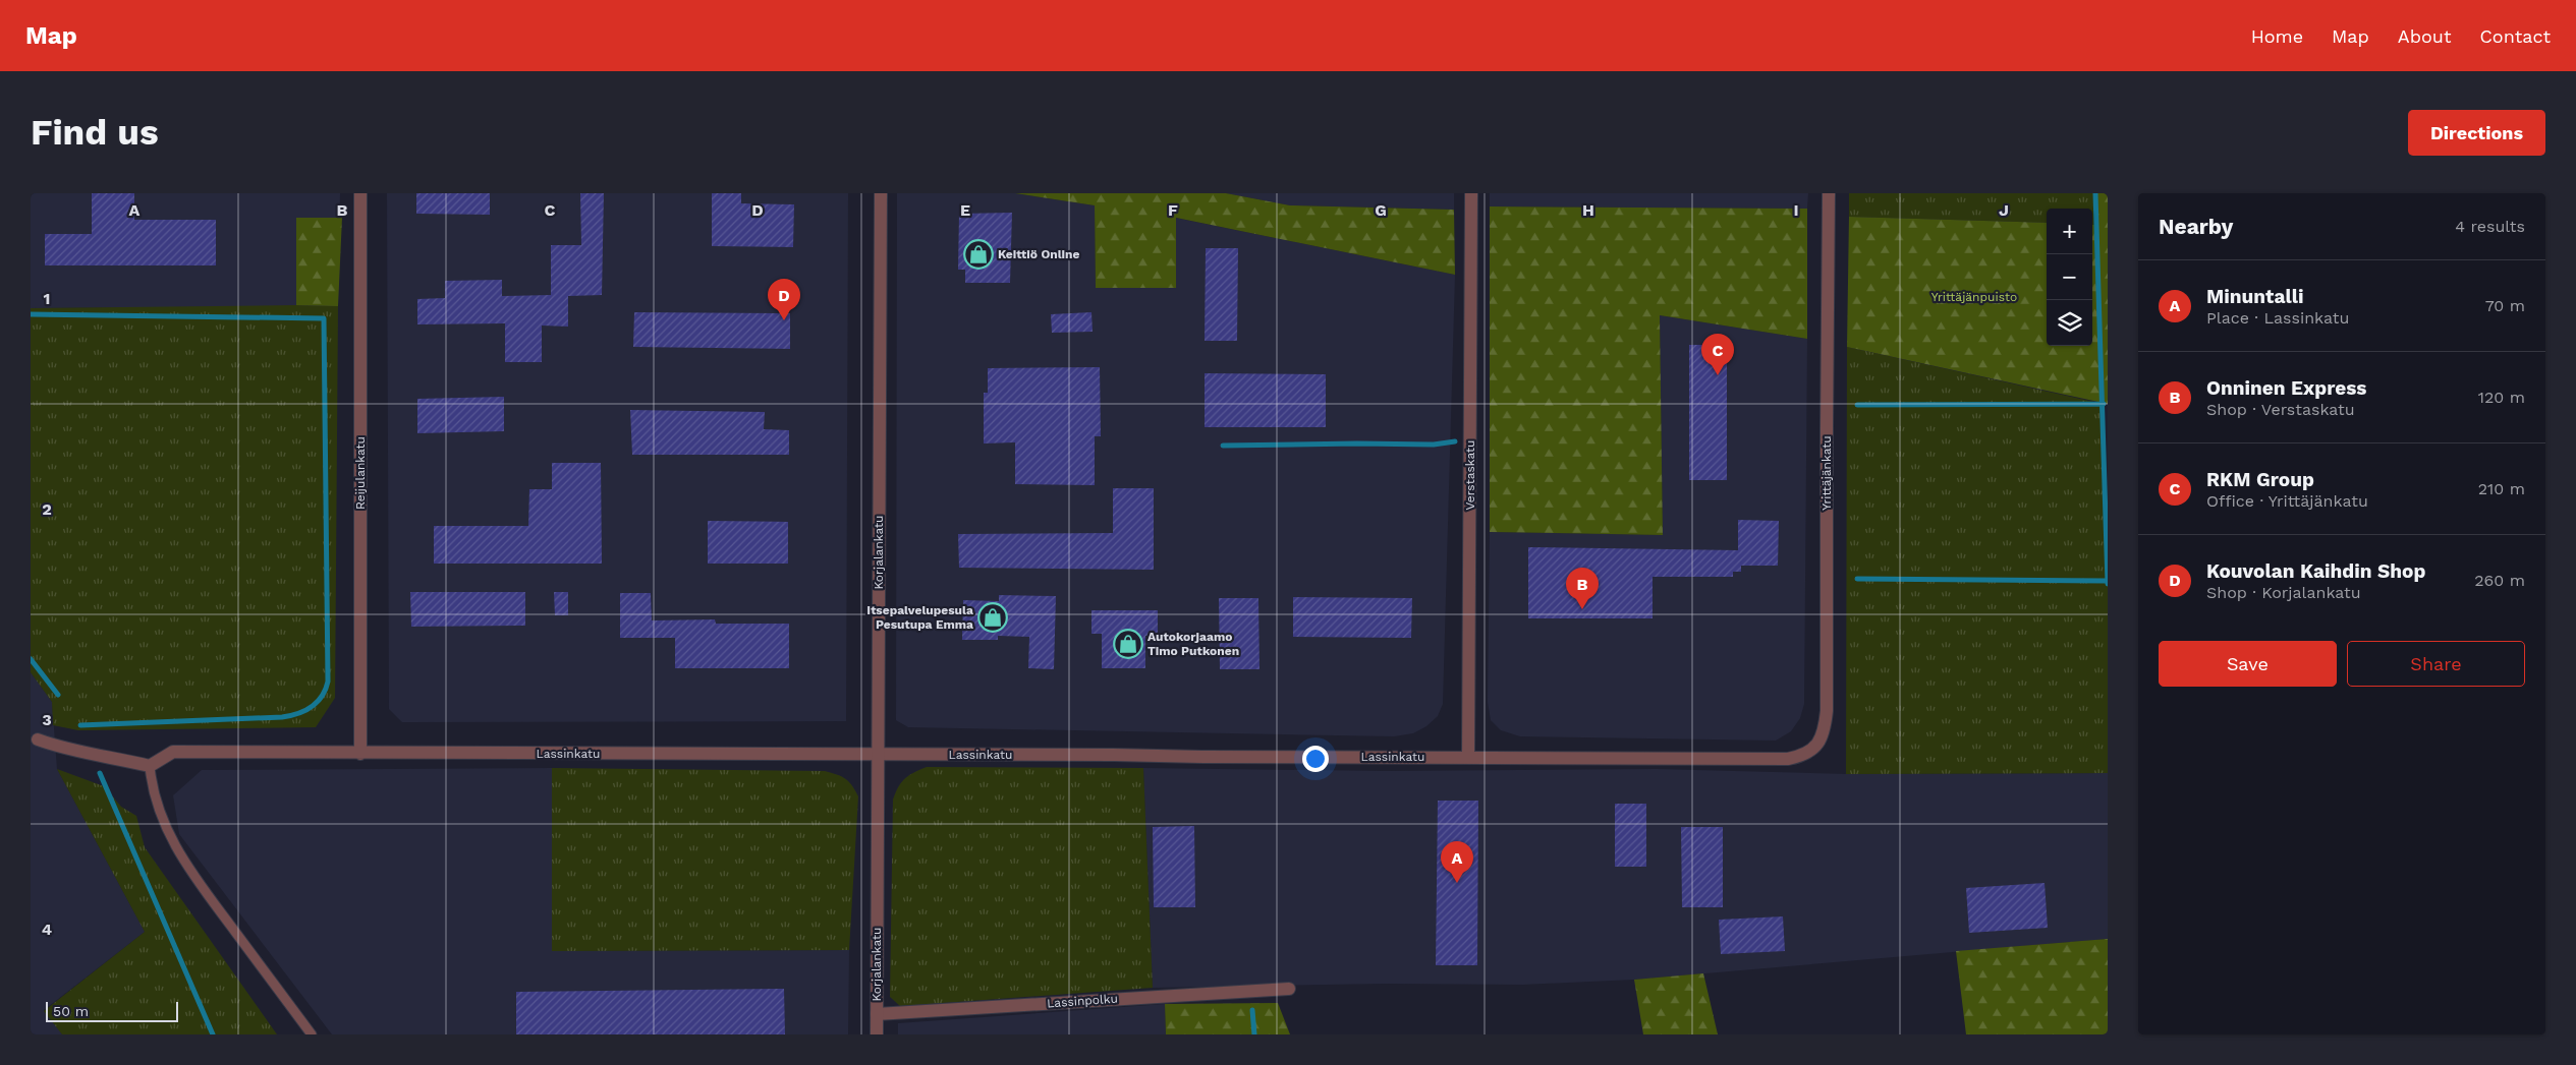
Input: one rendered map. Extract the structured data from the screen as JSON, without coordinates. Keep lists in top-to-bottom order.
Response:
{
  "streets": {
    "street": [
      "Reijulankatu",
      "Yrittäjänkatu",
      "Verstaskatu",
      "Korjalankatu",
      "Lassinkatu",
      "Lassinpolku"
    ]
  },
  "crossings": [
    ["Reijulankatu", "Lassinkatu"],
    ["Yrittäjänkatu", "Lassinkatu"],
    ["Verstaskatu", "Lassinkatu"],
    ["Korjalankatu", "Lassinkatu"],
    ["Korjalankatu", "Lassinpolku"]
  ],
  "parks": ["Yrittäjänpuisto"],
  "places": {
    "shop": ["Keittiö Online", "Itsepalvelupesula Pesutupa Emma", "Autokorjaamo Timo Putkonen"]
  },
  "scale_bar": "50 m",
  "page": {
    "header": "Map",
    "nav": [
      "Home",
      "Map",
      "About",
      "Contact"
    ],
    "buttons": [
      "Directions",
      ["Save", "Share"]
    ],
    "title": "Find us",
    "heading": ["Nearby", "4 results"],
    "map_buttons": ["+", "−"],
    "list": [
      {
        "mark": "A",
        "name": "Minuntalli",
        "note": "Place · Lassinkatu",
        "value": "70 m"
      },
      {
        "mark": "B",
        "name": "Onninen Express",
        "note": "Shop · Verstaskatu",
        "value": "120 m"
      },
      {
        "mark": "C",
        "name": "RKM Group",
        "note": "Office · Yrittäjänkatu",
        "value": "210 m"
      },
      {
        "mark": "D",
        "name": "Kouvolan Kaihdin Shop",
        "note": "Shop · Korjalankatu",
        "value": "260 m"
      }
    ],
    "pins": [
      "D",
      "C",
      "B",
      "A"
    ],
    "scale": "50 m"
  },
  "grid": {
    "columns": [
      "A",
      "B",
      "C",
      "D",
      "E",
      "F",
      "G",
      "H",
      "I",
      "J"
    ],
    "rows": [
      "1",
      "2",
      "3",
      "4"
    ]
  }
}
